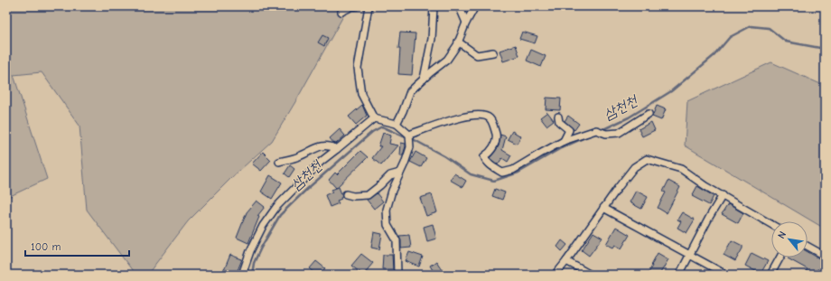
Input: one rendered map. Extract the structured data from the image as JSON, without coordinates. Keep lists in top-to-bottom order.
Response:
{
  "water": ["삼천천"],
  "scale_bar": "100 m",
  "north": "top left"
}
